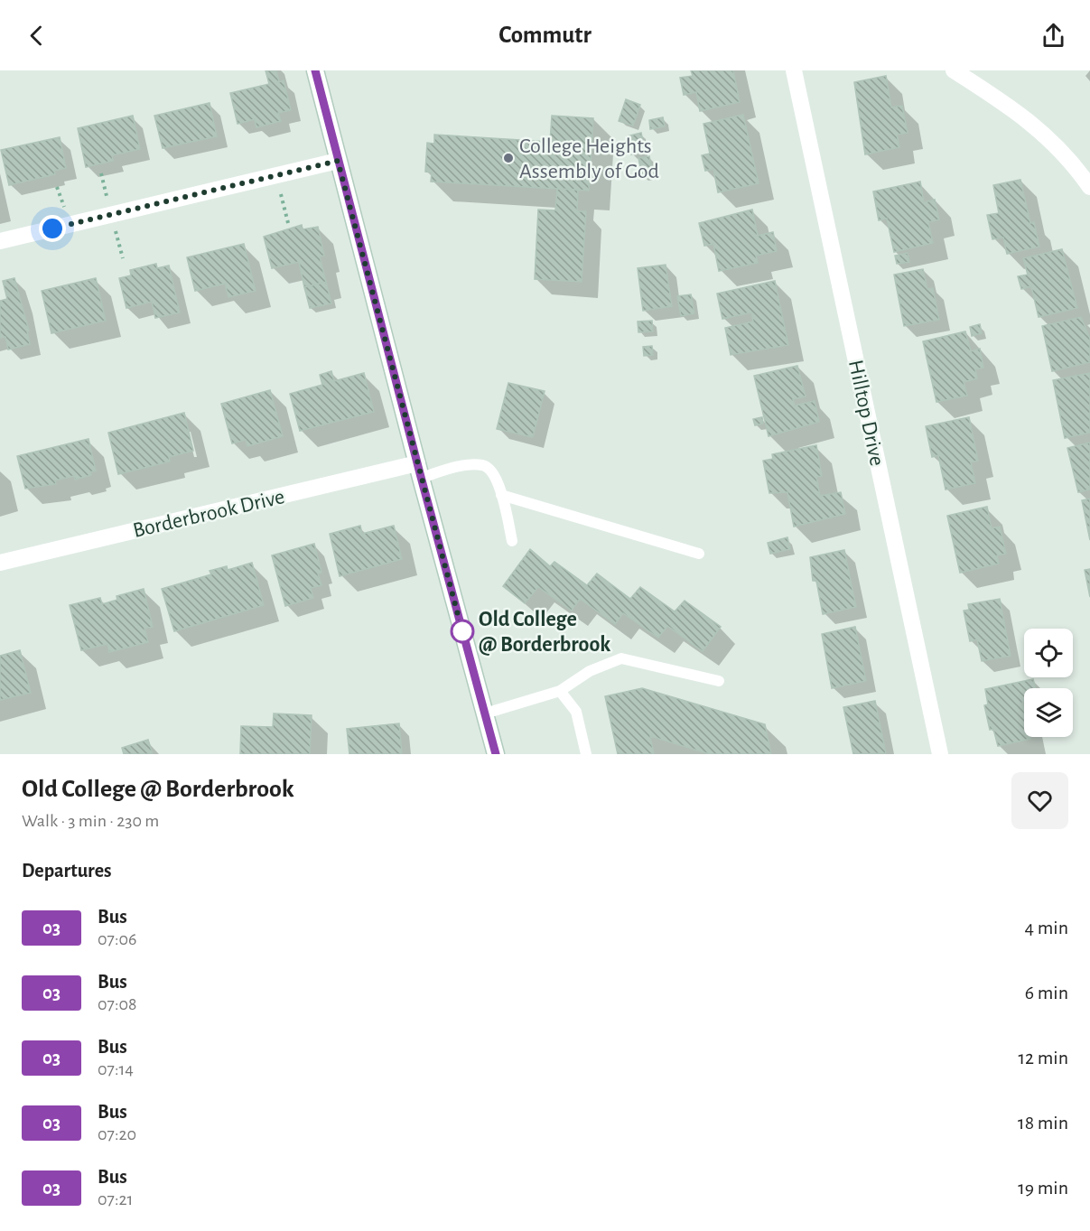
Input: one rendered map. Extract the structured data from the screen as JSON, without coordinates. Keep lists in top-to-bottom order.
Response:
{
  "streets": {
    "street": ["Hilltop Drive", "Borderbrook Drive"]
  },
  "places": ["College Heights Assembly of God", "Old College @ Borderbrook"],
  "lines": ["bus line 03"],
  "page": {
    "header": "Commutr",
    "heading": [
      ["Old College @ Borderbrook", "Walk · 3 min · 230 m"],
      "Departures"
    ],
    "list": [
      {
        "mark": "03",
        "name": "Bus",
        "note": "07:06",
        "value": "4 min"
      },
      {
        "mark": "03",
        "name": "Bus",
        "note": "07:08",
        "value": "6 min"
      },
      {
        "mark": "03",
        "name": "Bus",
        "note": "07:14",
        "value": "12 min"
      },
      {
        "mark": "03",
        "name": "Bus",
        "note": "07:20",
        "value": "18 min"
      },
      {
        "mark": "03",
        "name": "Bus",
        "note": "07:21",
        "value": "19 min"
      }
    ]
  }
}
